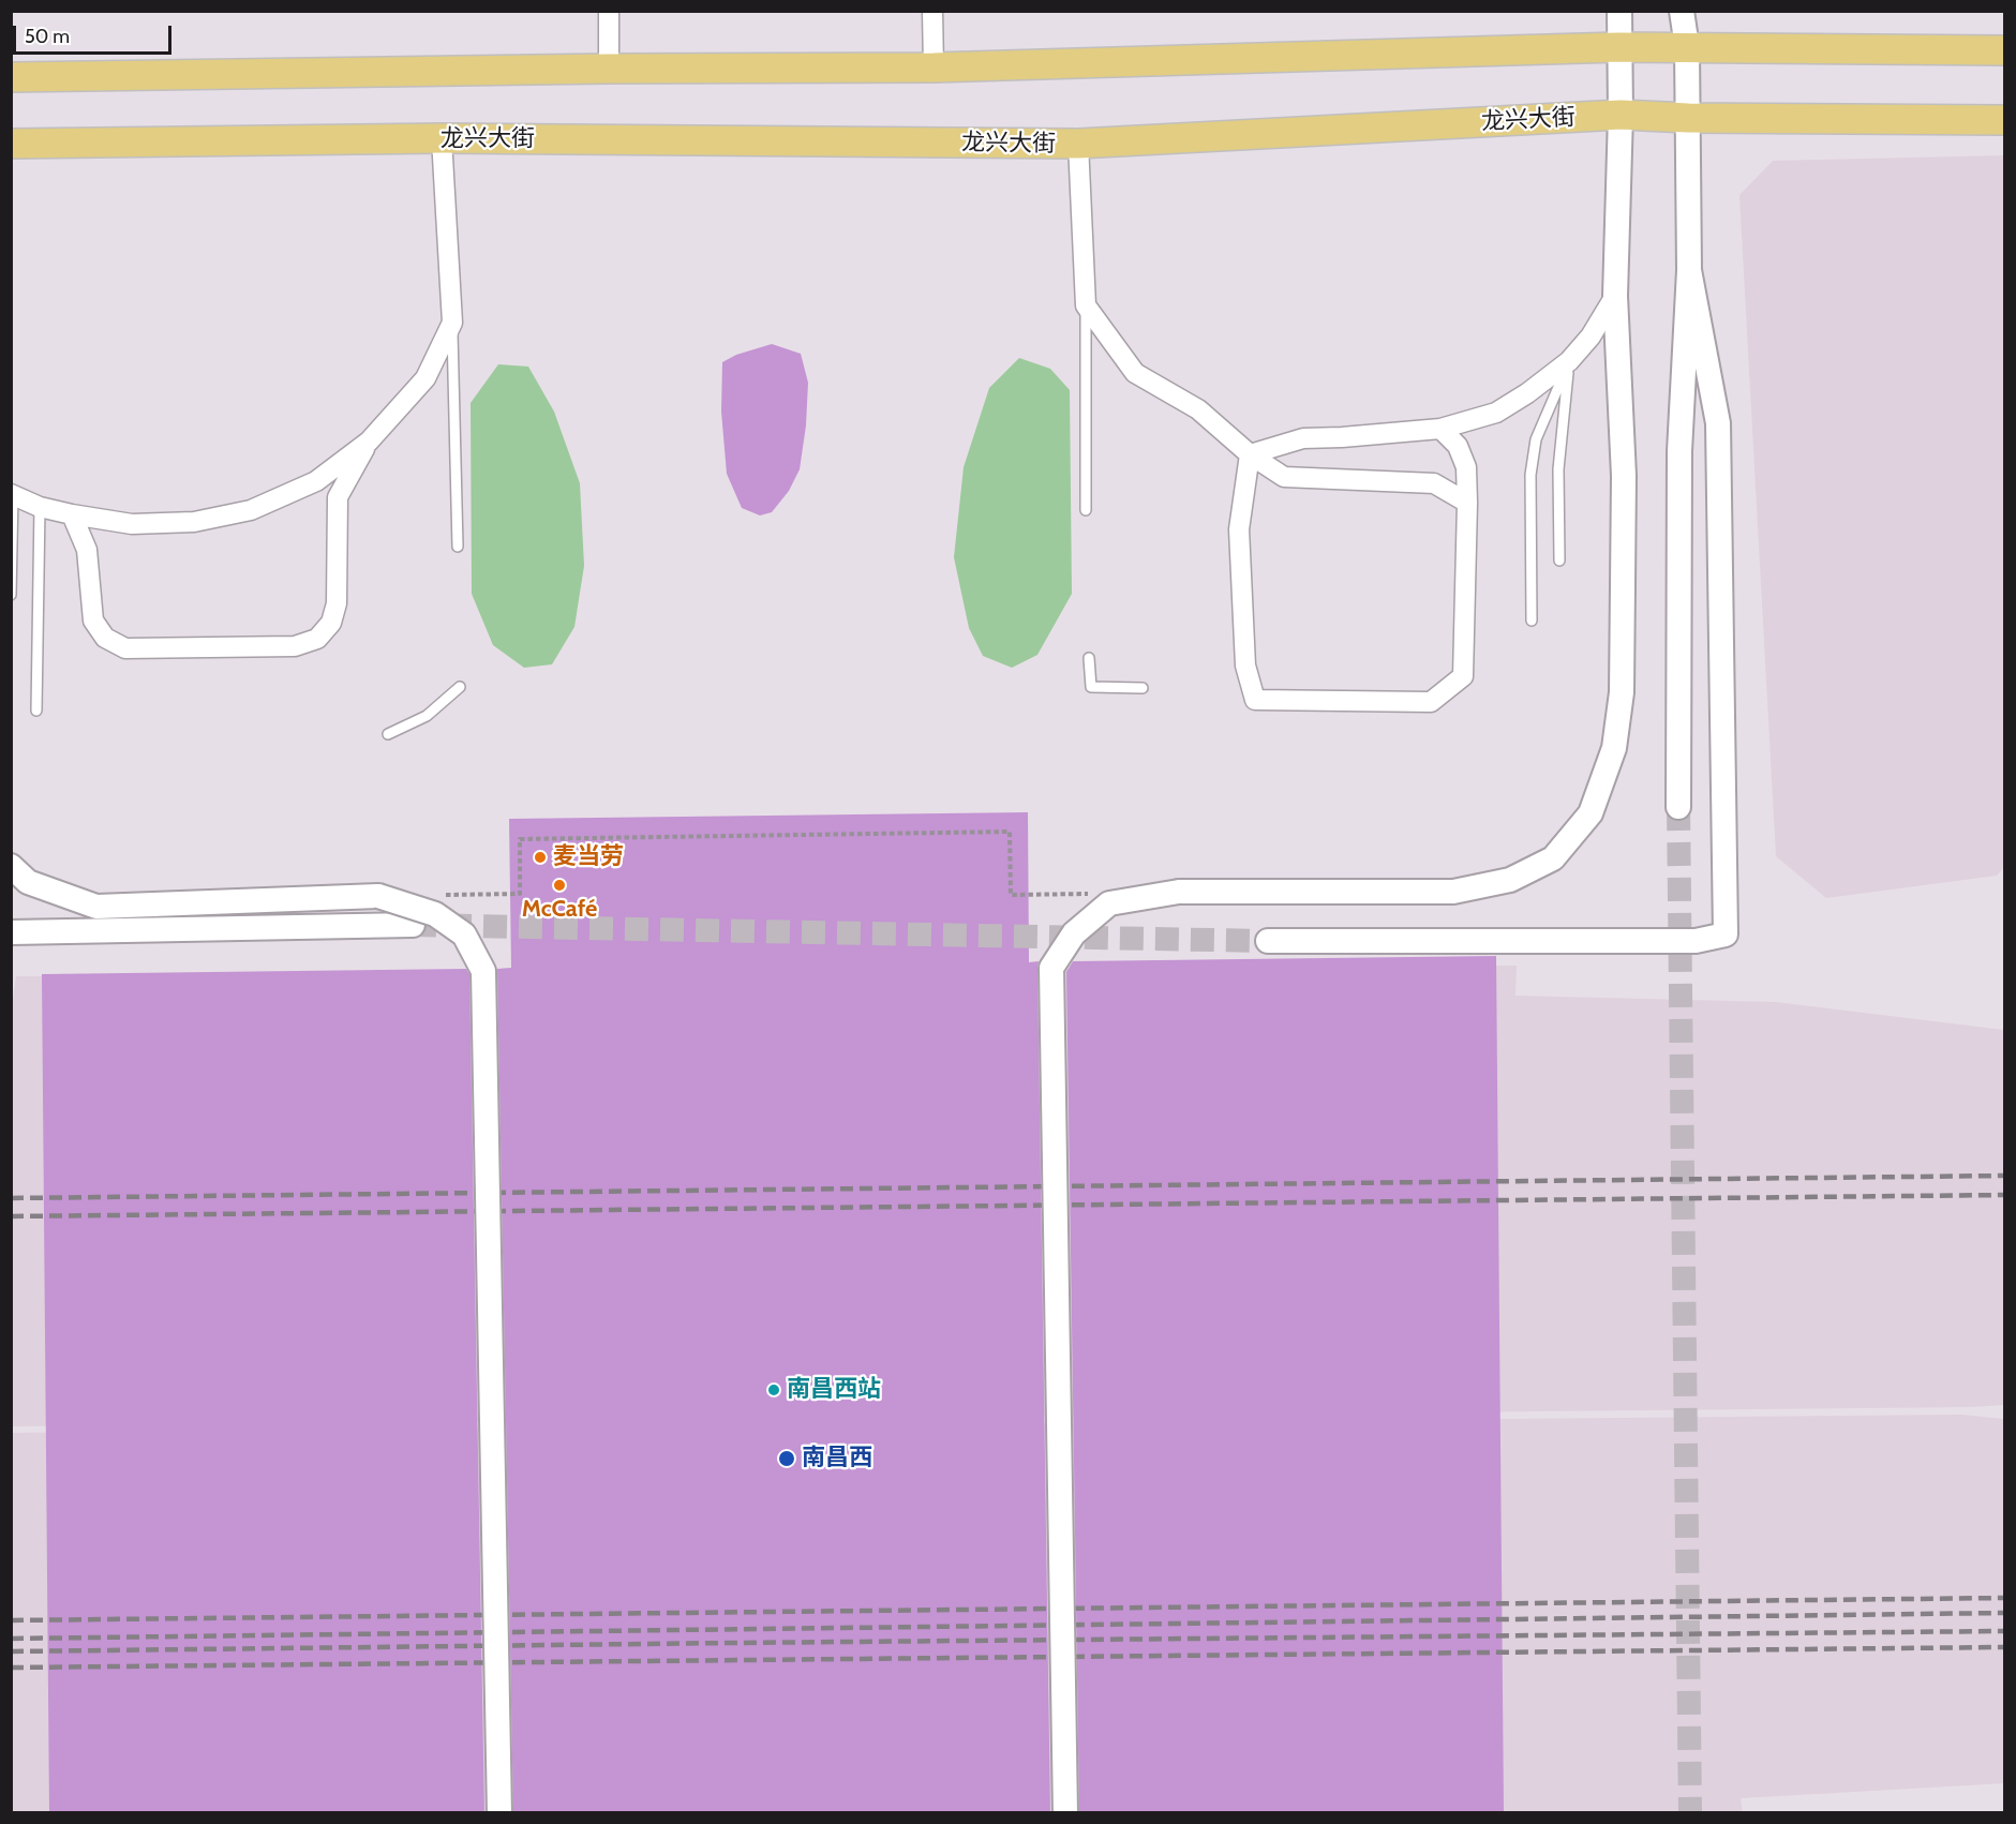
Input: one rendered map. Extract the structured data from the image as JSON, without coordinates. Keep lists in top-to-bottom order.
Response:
{
  "streets": {
    "main road": ["龙兴大街"]
  },
  "places": [
    "麦当劳",
    "McCafé",
    "南昌西站",
    "南昌西"
  ],
  "scale_bar": "50 m"
}
